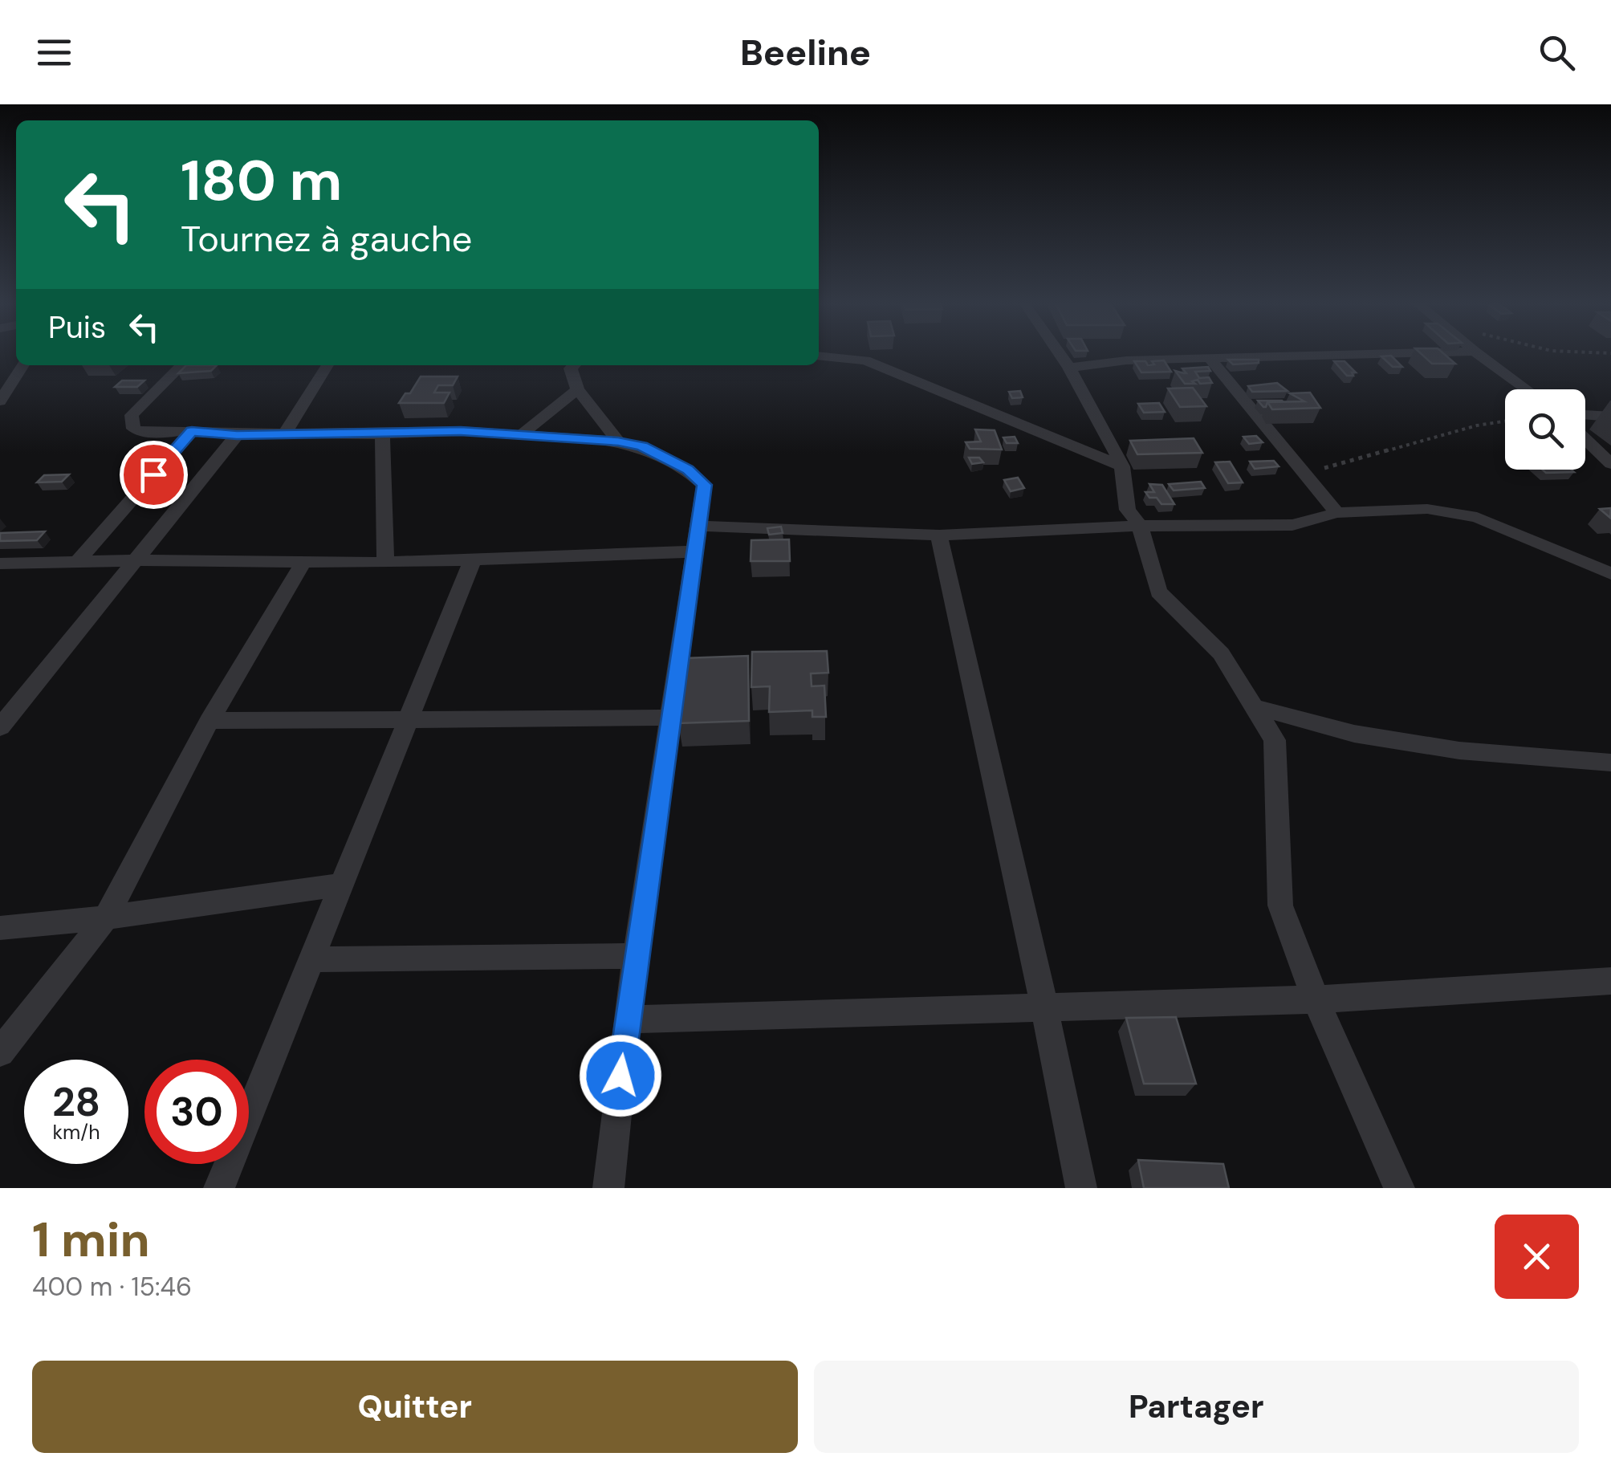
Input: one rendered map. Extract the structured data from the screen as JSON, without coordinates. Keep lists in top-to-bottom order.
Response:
{
  "page": {
    "header": "Beeline",
    "turn": ["180 m", "Tournez à gauche"],
    "then": "Puis",
    "speed": "28 km/h",
    "limit": "30",
    "heading": ["1 min", "400 m · 15:46"],
    "buttons": ["Quitter", "Partager"]
  }
}
